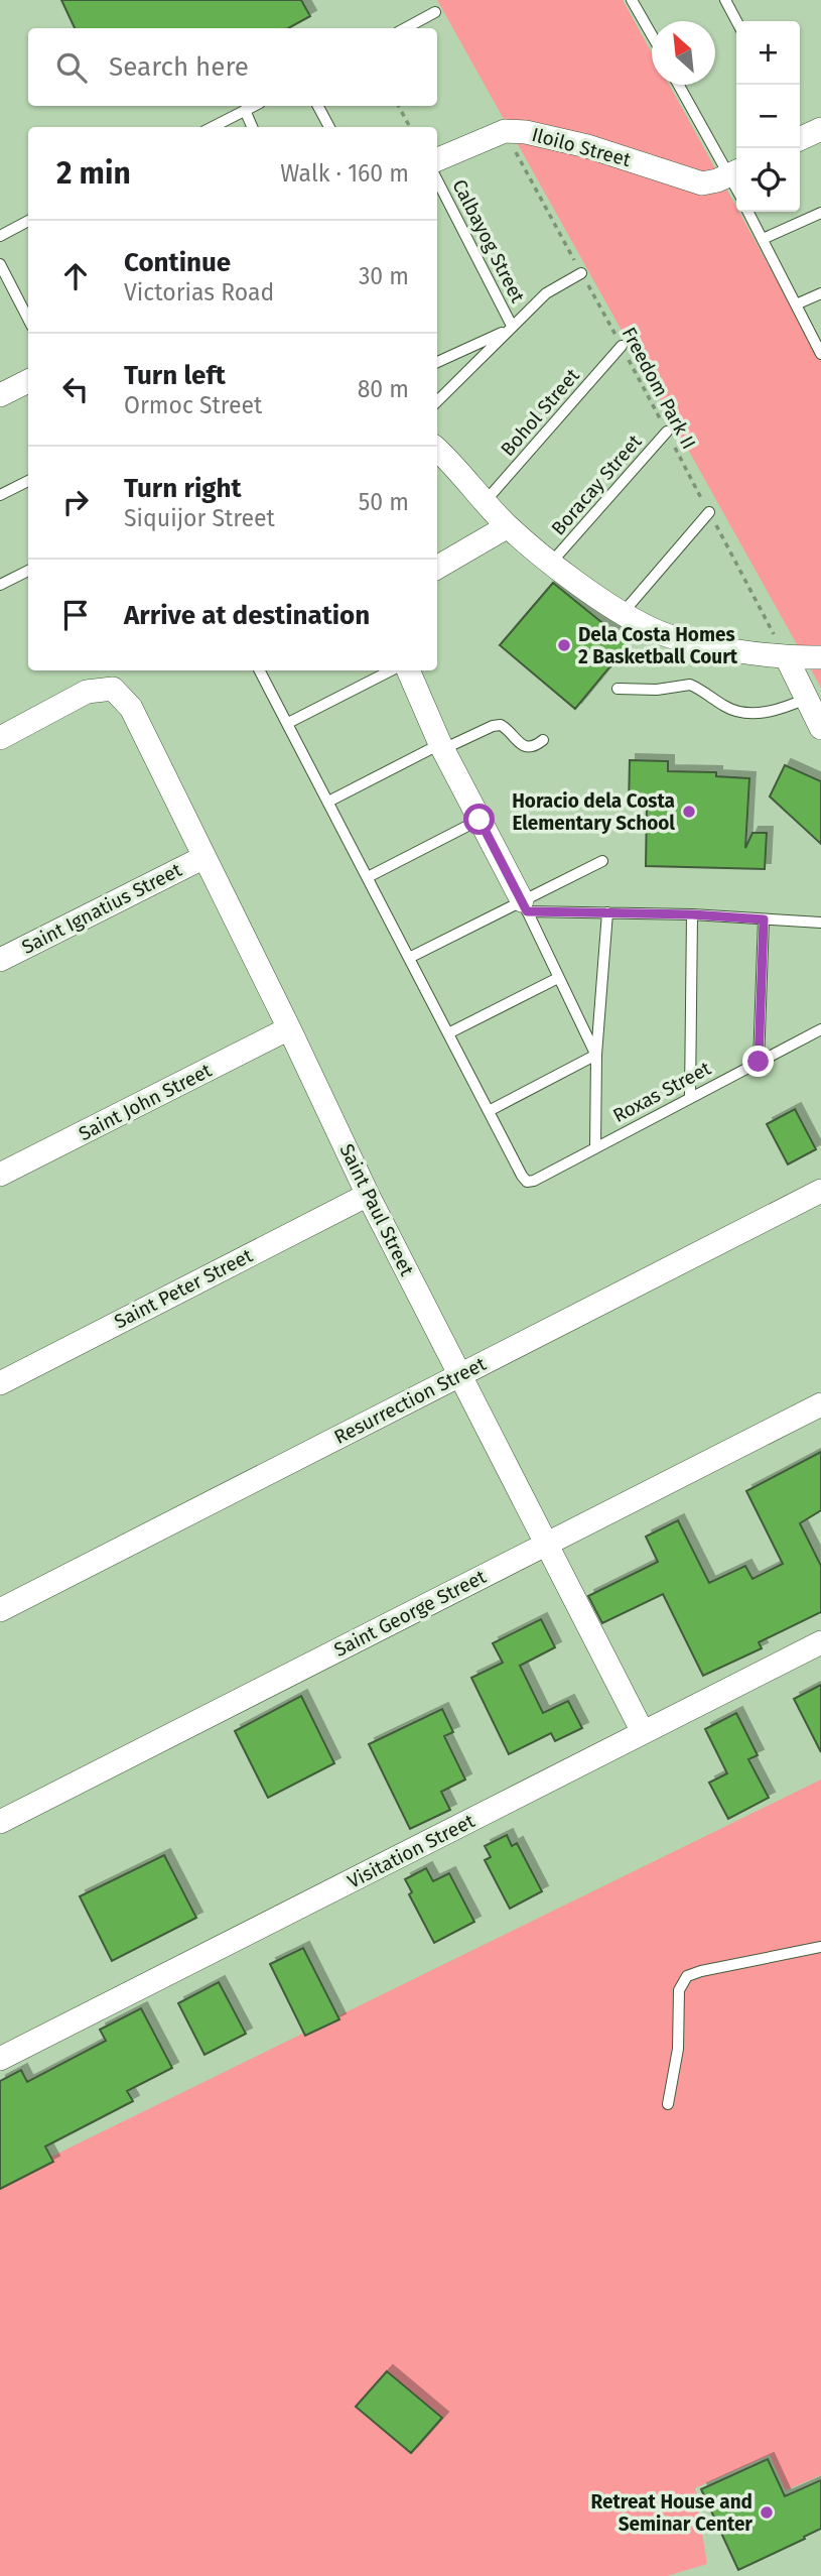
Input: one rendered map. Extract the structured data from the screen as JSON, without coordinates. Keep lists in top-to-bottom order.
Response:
{
  "streets": {
    "street": [
      "Iloilo Street",
      "Saint Ignatius Street",
      "Saint John Street",
      "Saint Paul Street",
      "Saint Peter Street",
      "Resurrection Street",
      "Saint George Street",
      "Visitation Street"
    ],
    "lane": [
      "Calbayog Street",
      "Bohol Street",
      "Boracay Street",
      "Roxas Street"
    ],
    "path": ["Freedom Park II"]
  },
  "crossings": [
    ["Iloilo Street", "Freedom Park II"],
    ["Freedom Park II", "Bohol Street"],
    ["Freedom Park II", "Boracay Street"],
    ["Saint Ignatius Street", "Saint Paul Street"],
    ["Saint John Street", "Saint Paul Street"],
    ["Saint Paul Street", "Saint Peter Street"],
    ["Saint Paul Street", "Resurrection Street"],
    ["Saint Paul Street", "Saint George Street"],
    ["Saint Paul Street", "Visitation Street"]
  ],
  "places": ["Dela Costa Homes 2 Basketball Court", "Horacio dela Costa Elementary School", "Retreat House and Seminar Center"],
  "north": "top left",
  "page": {
    "map_buttons": ["+", "−"],
    "search": "Search here",
    "heading": ["2 min", "Walk · 160 m"],
    "list": [
      ["Continue", "Victorias Road", "30 m"],
      ["Turn left", "Ormoc Street", "80 m"],
      ["Turn right", "Siquijor Street", "50 m"],
      "Arrive at destination"
    ]
  }
}
